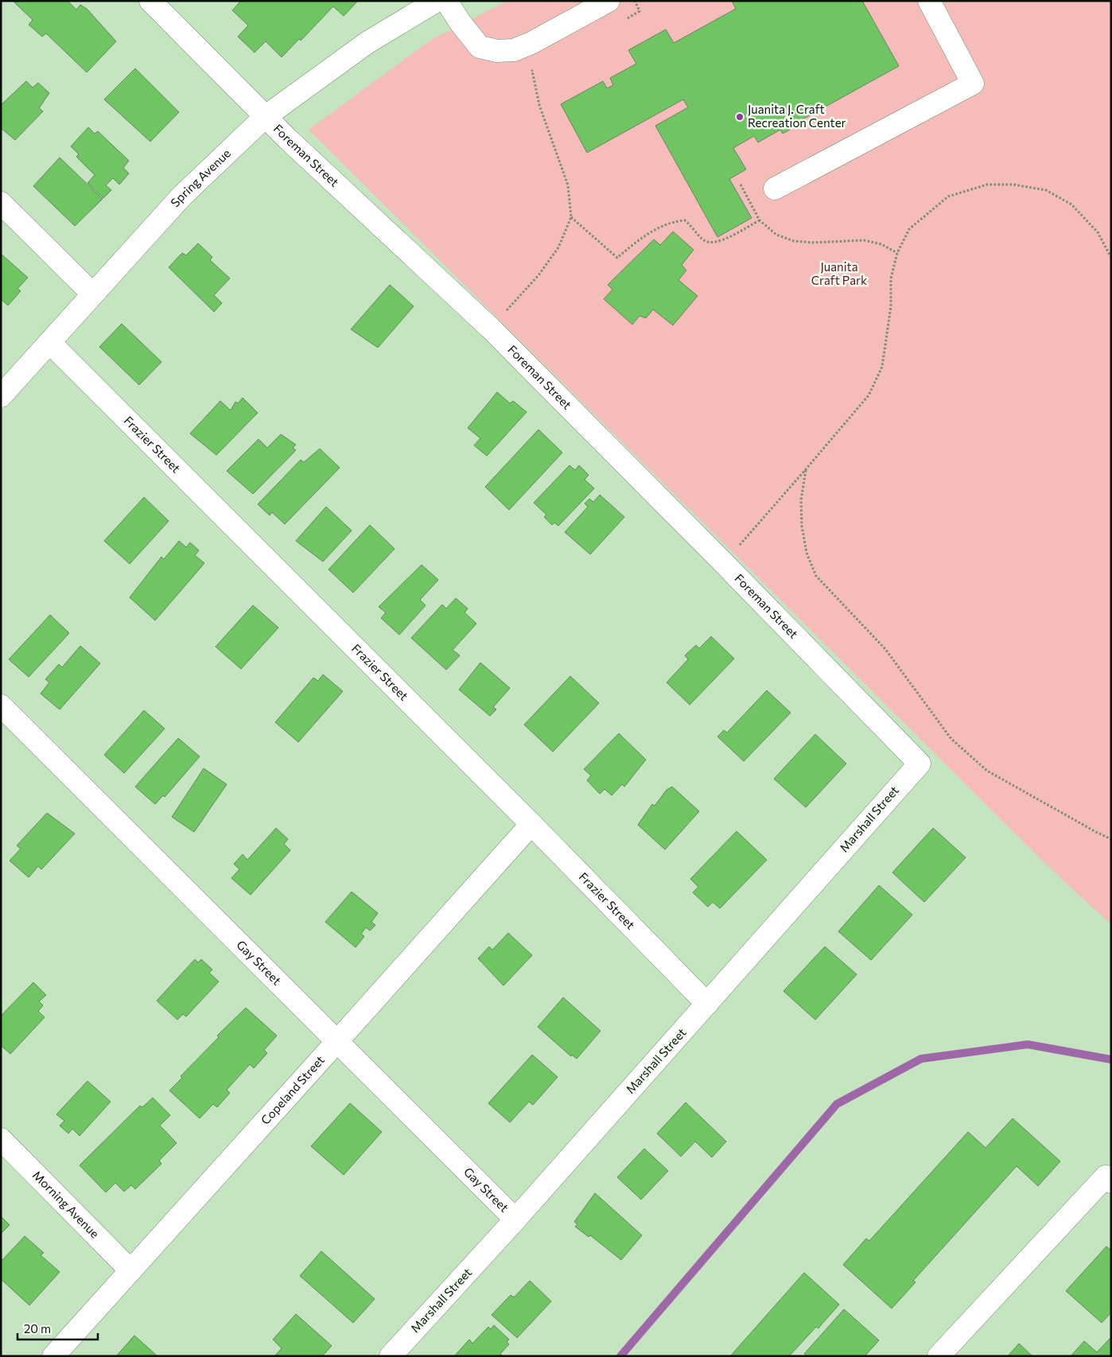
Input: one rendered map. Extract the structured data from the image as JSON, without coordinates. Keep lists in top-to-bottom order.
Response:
{
  "streets": {
    "street": [
      "Foreman Street",
      "Spring Avenue",
      "Frazier Street",
      "Marshall Street",
      "Gay Street",
      "Copeland Street",
      "Morning Avenue"
    ]
  },
  "crossings": [
    ["Foreman Street", "Spring Avenue"],
    ["Foreman Street", "Marshall Street"],
    ["Spring Avenue", "Frazier Street"],
    ["Frazier Street", "Marshall Street"],
    ["Frazier Street", "Copeland Street"],
    ["Marshall Street", "Gay Street"],
    ["Gay Street", "Copeland Street"],
    ["Copeland Street", "Morning Avenue"]
  ],
  "parks": ["Juanita Craft Park"],
  "places": ["Juanita J. Craft Recreation Center"],
  "scale_bar": "20 m"
}
